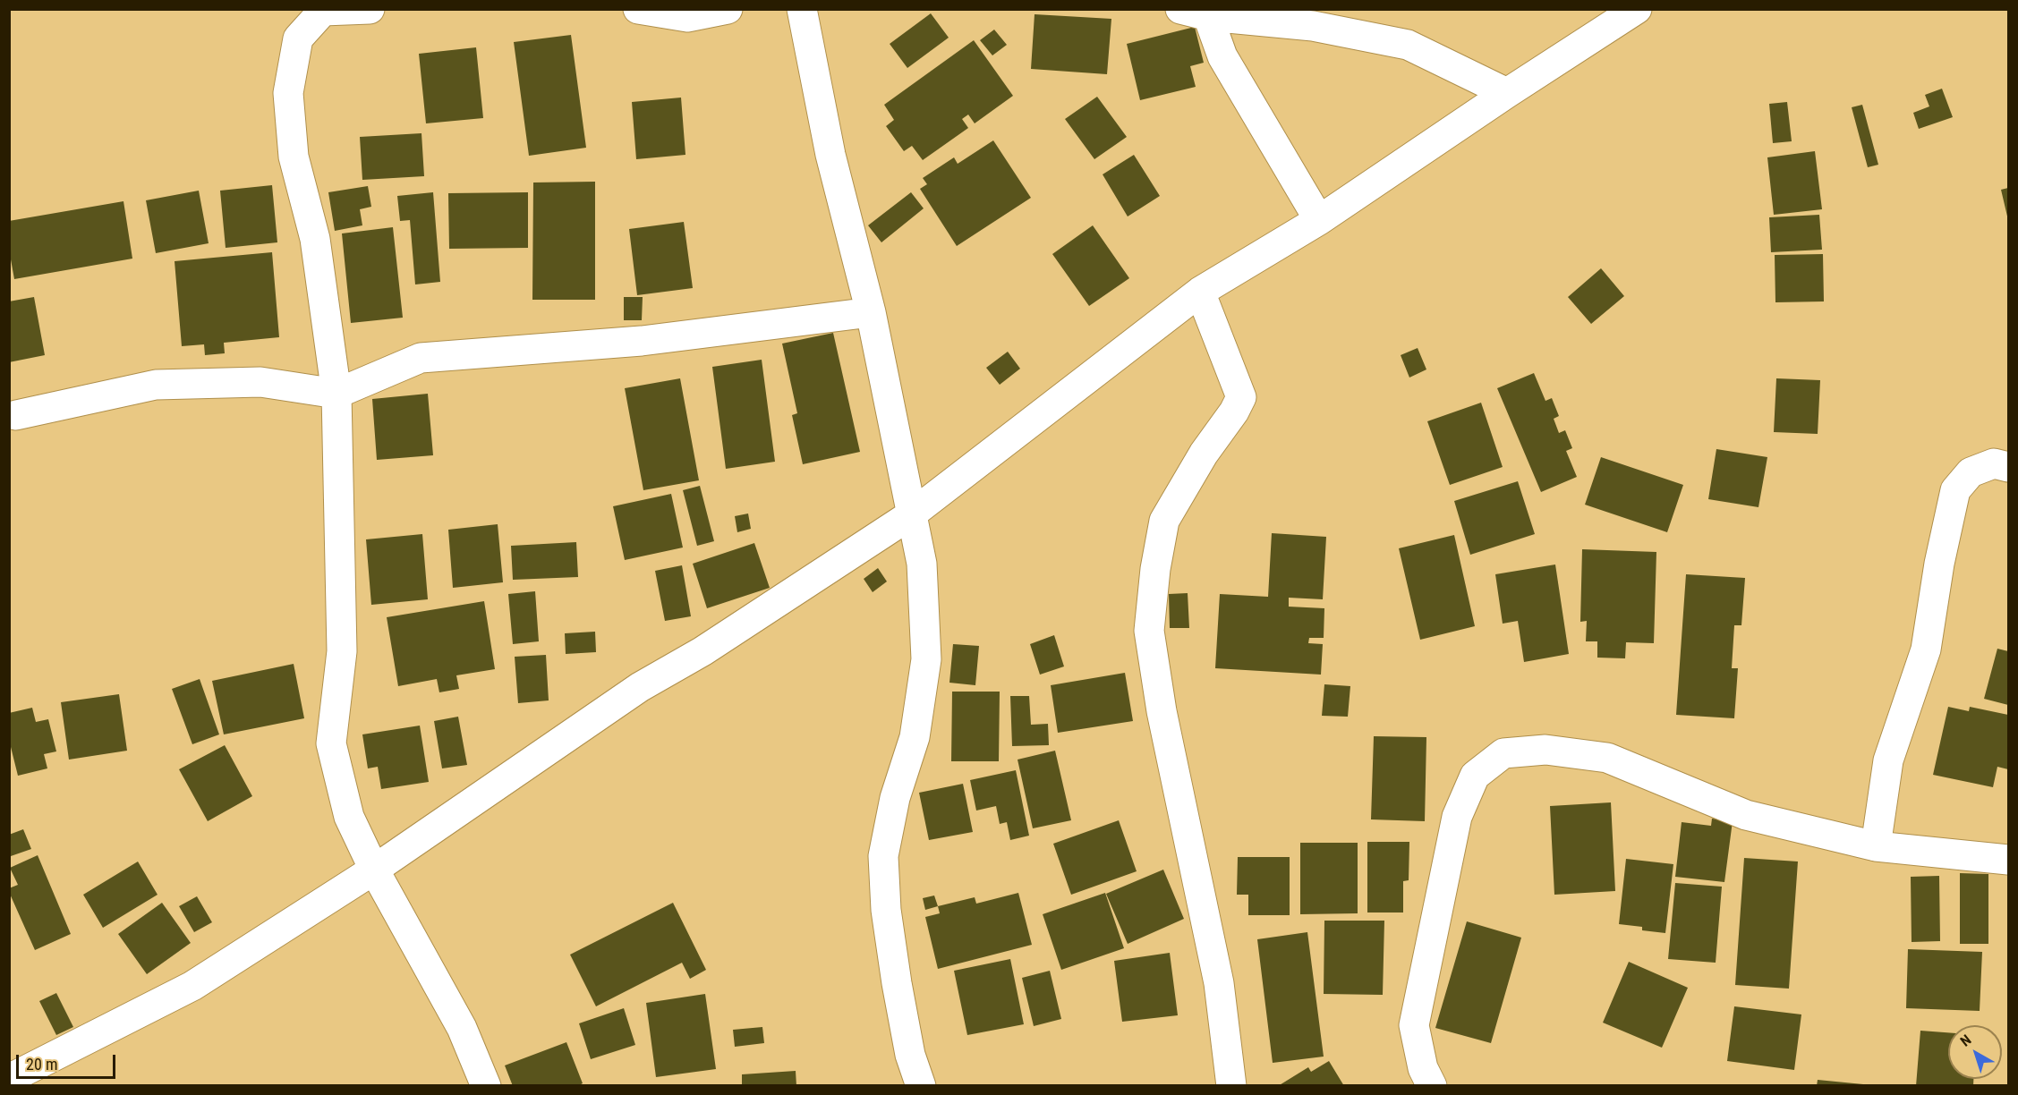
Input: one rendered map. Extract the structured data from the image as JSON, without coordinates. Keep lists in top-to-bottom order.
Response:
{
  "scale_bar": "20 m",
  "north": "top left"
}
